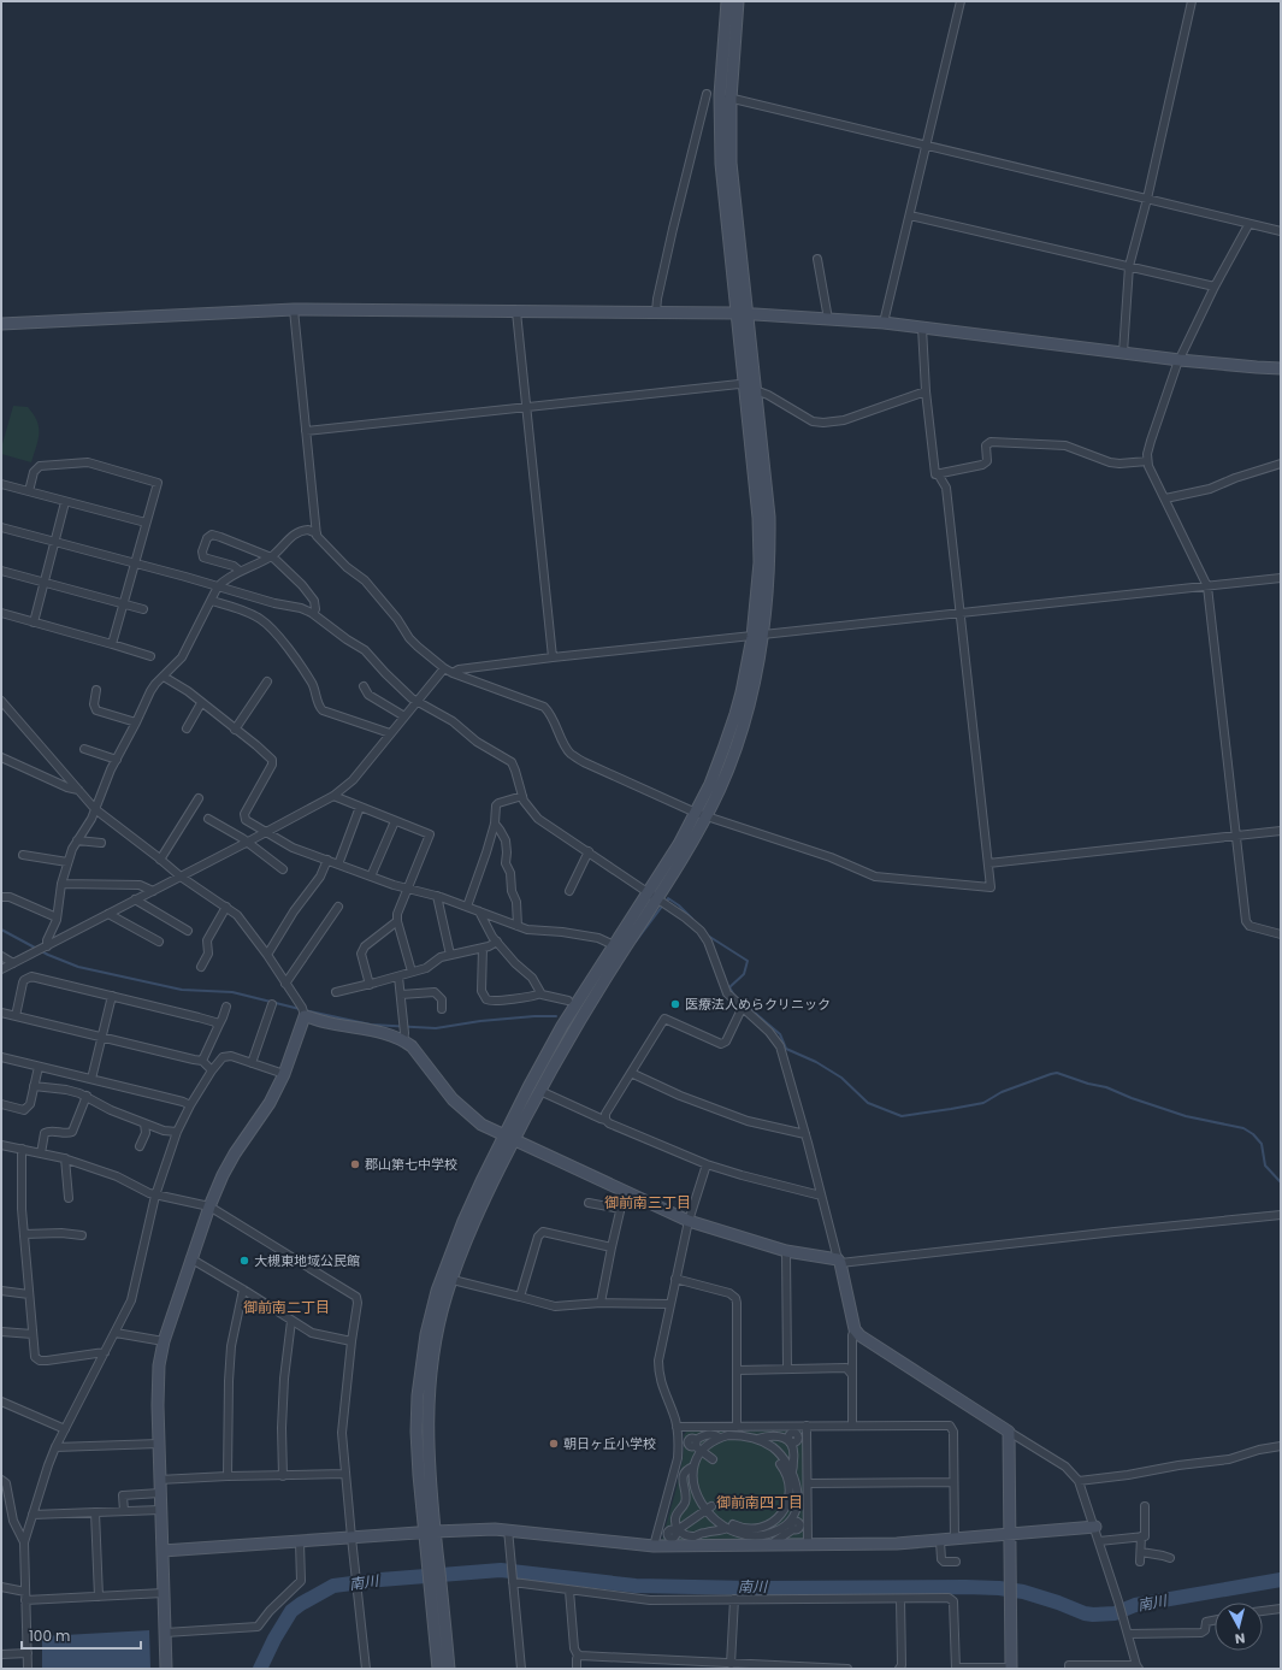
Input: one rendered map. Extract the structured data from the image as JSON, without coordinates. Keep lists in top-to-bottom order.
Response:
{
  "districts": ["御前南三丁目", "御前南二丁目", "御前南四丁目"],
  "water": ["南川"],
  "places": [
    "医療法人めらクリニック",
    "郡山第七中学校",
    "大槻東地域公民館",
    "朝日ヶ丘小学校"
  ],
  "scale_bar": "100 m",
  "north": "bottom"
}
